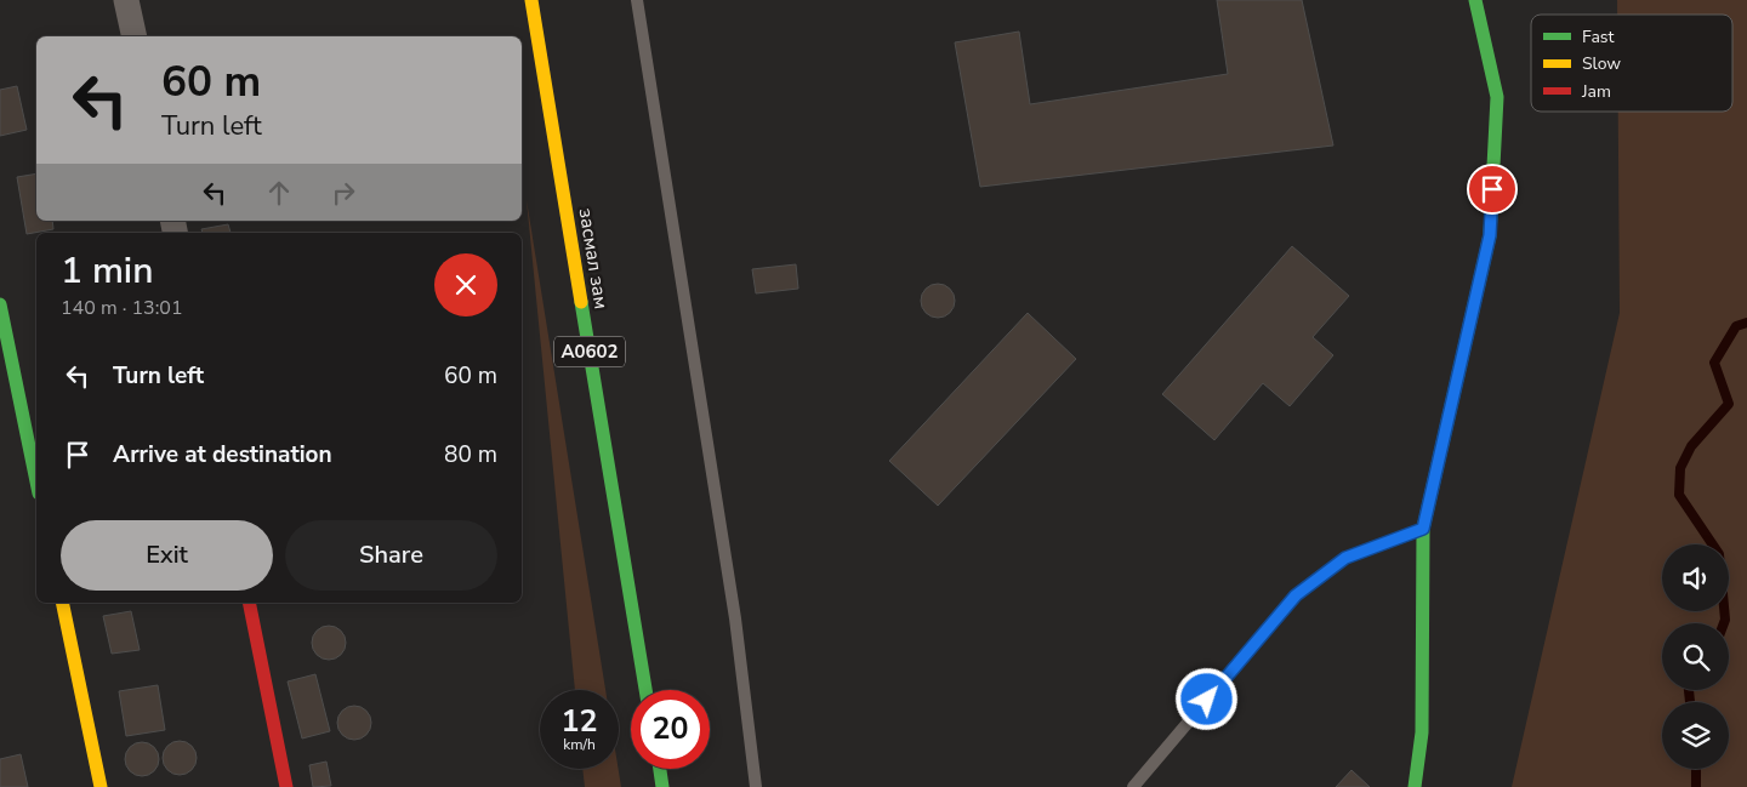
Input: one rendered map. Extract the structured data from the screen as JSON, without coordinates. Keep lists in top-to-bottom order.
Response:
{
  "streets": {
    "main road": ["засмал зам", "A0602"]
  },
  "legend": ["Fast", "Slow", "Jam"],
  "page": {
    "turn": ["60 m", "Turn left"],
    "heading": ["1 min", "140 m · 13:01"],
    "list": [
      {
        "name": "Turn left",
        "value": "60 m"
      },
      {
        "name": "Arrive at destination",
        "value": "80 m"
      }
    ],
    "buttons": ["Exit", "Share"],
    "speed": "12 km/h",
    "limit": "20"
  }
}
